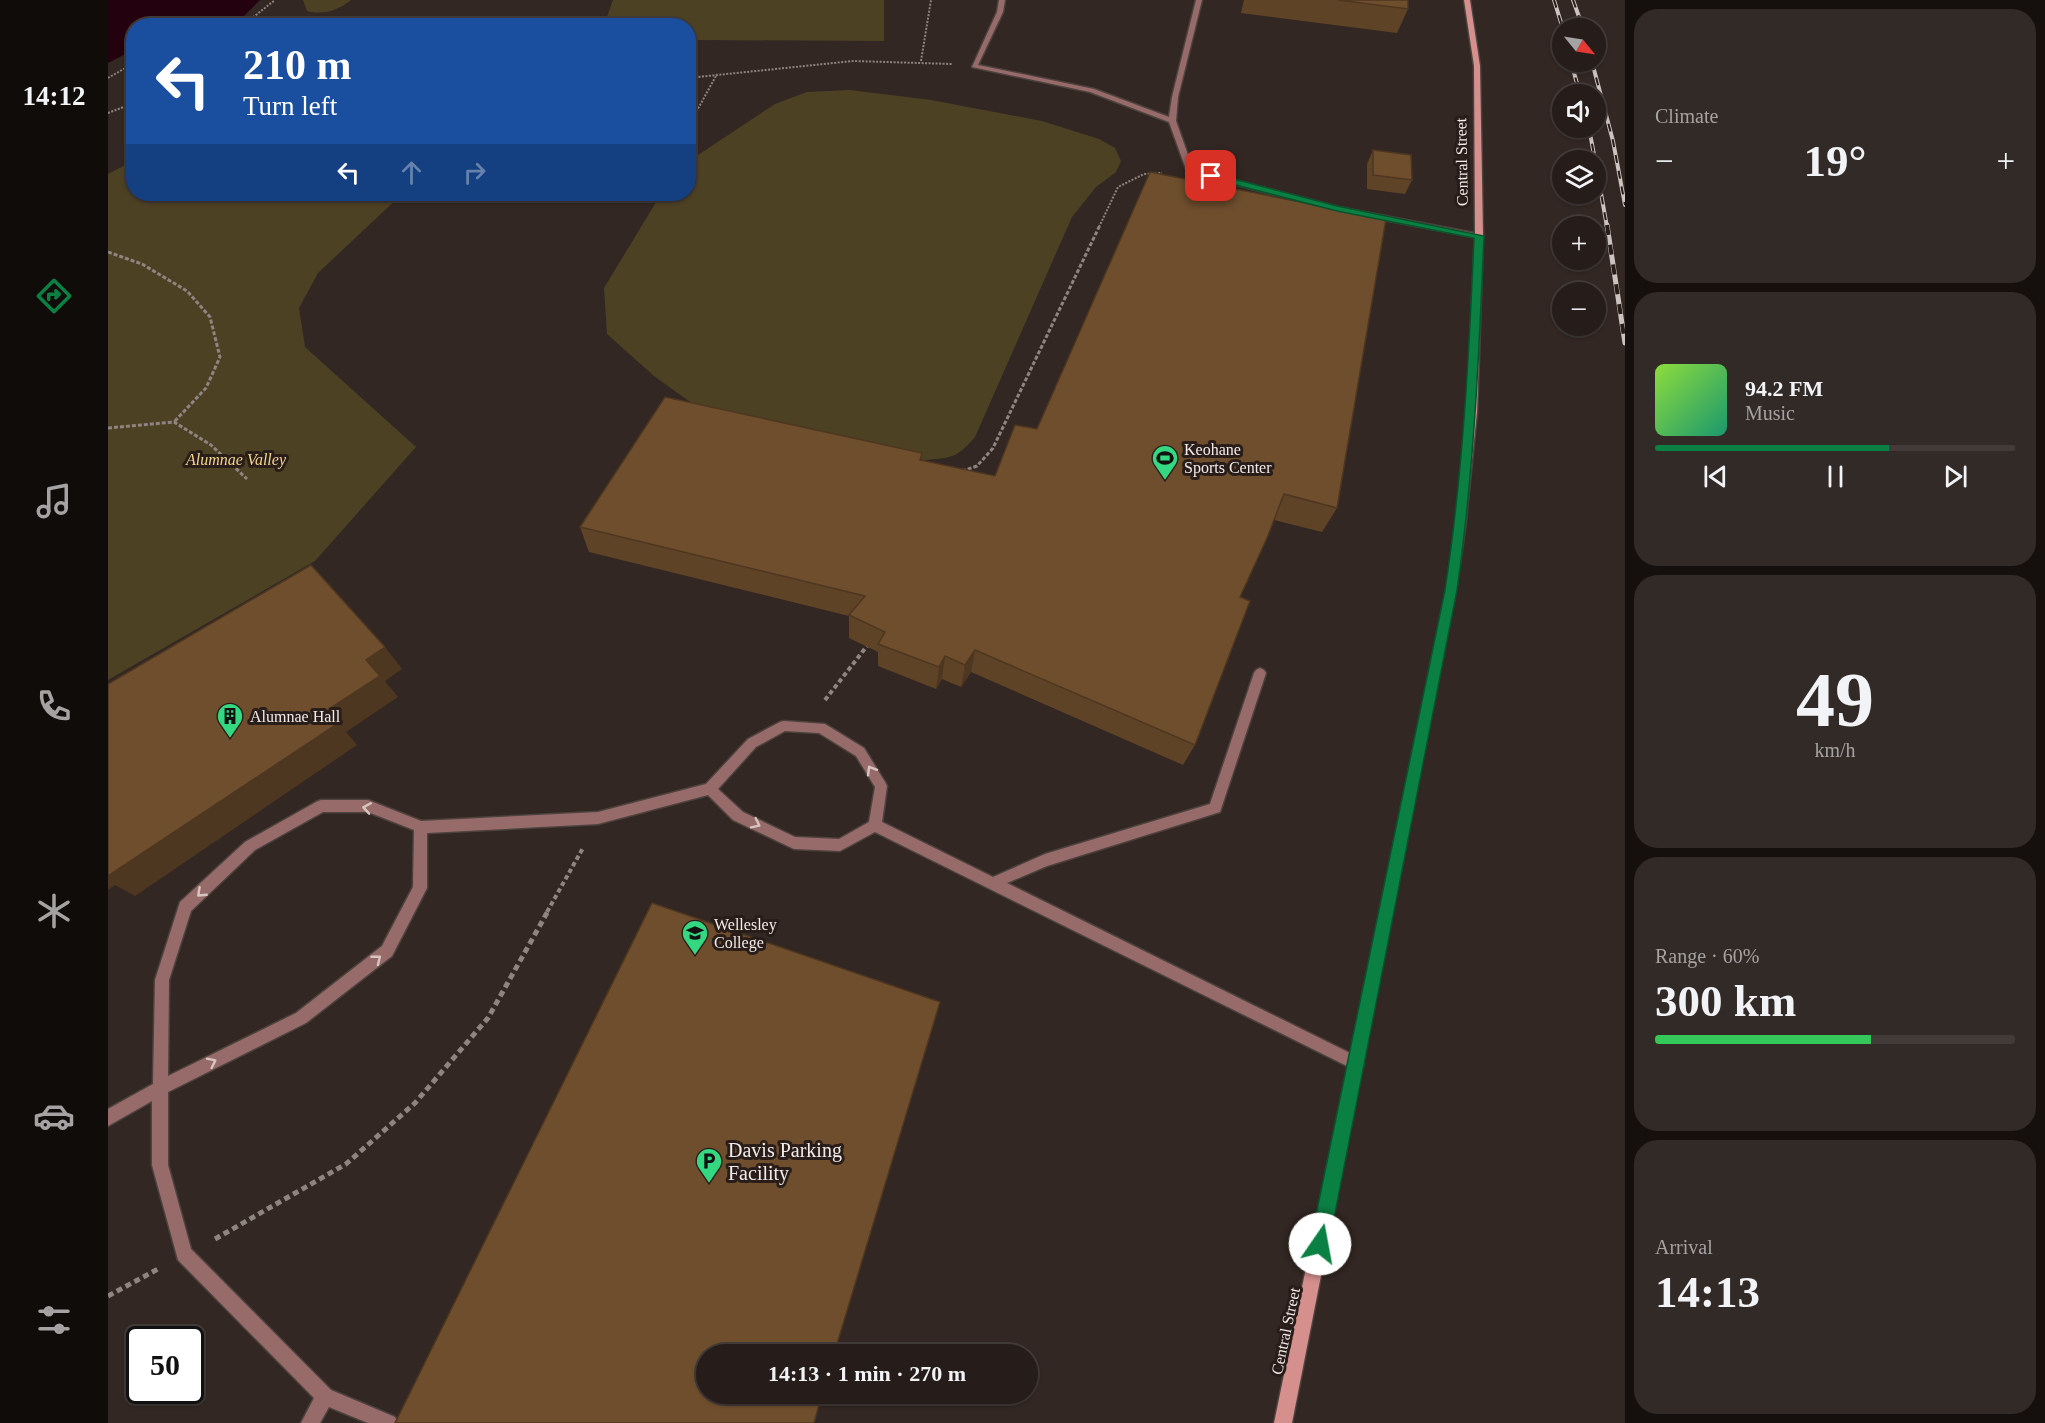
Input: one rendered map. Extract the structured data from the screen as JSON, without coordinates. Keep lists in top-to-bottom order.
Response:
{
  "streets": {
    "main road": ["Central Street"]
  },
  "parks": ["Alumnae Valley"],
  "places": {
    "sports": ["Keohane Sports Center"],
    "building": ["Alumnae Hall"],
    "school or university": ["Wellesley College"],
    "parking": ["Davis Parking Facility"]
  },
  "north": "bottom right",
  "page": {
    "tabs": "14:12",
    "tile": [
      "Climate",
      ["49", "km/h"],
      ["Range · 60%", "300 km"],
      ["Arrival", "14:13"]
    ],
    "map_buttons": ["+", "−"],
    "turn": ["210 m", "Turn left"],
    "heat": ["−", "19°", "+"],
    "song": ["94.2 FM", "Music"],
    "limit": "50",
    "trip": "14:13 · 1 min · 270 m"
  }
}
